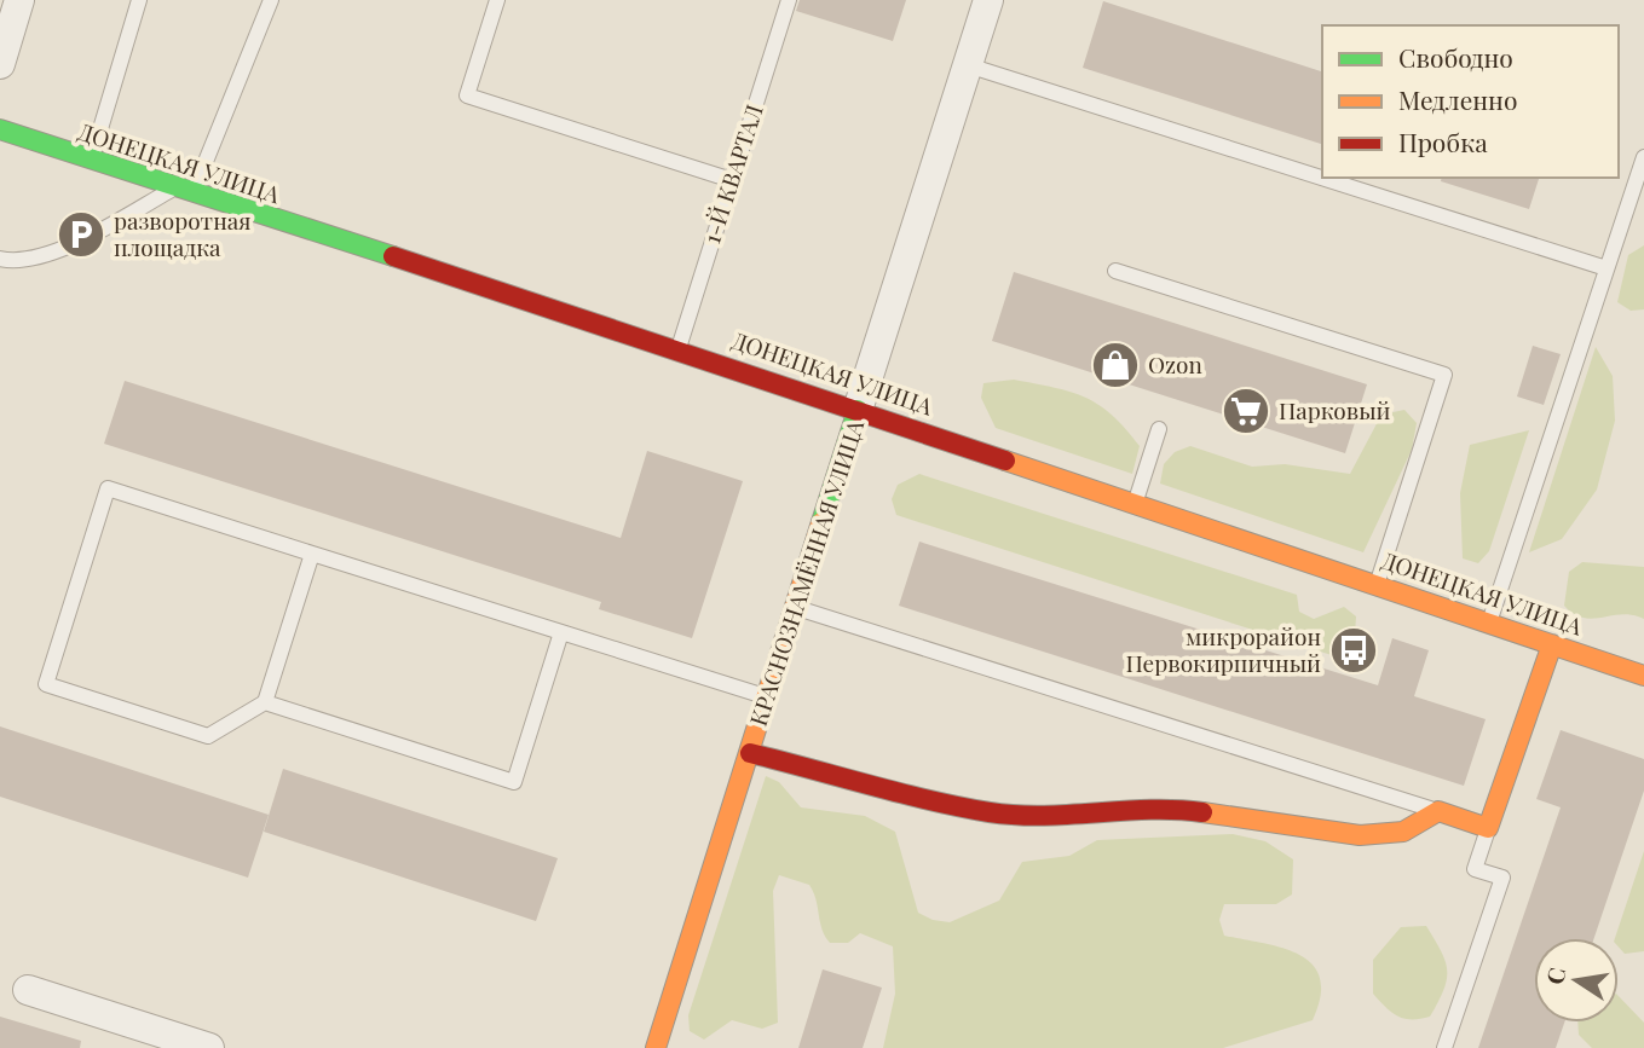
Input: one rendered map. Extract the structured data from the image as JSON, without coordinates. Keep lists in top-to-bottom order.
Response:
{
  "streets": {
    "main road": ["ДОНЕЦКАЯ УЛИЦА", "КРАСНОЗНАМЁННАЯ УЛИЦА"],
    "lane": ["1-Й КВАРТАЛ"]
  },
  "crossings": [
    ["ДОНЕЦКАЯ УЛИЦА", "1-Й КВАРТАЛ"],
    ["ДОНЕЦКАЯ УЛИЦА", "КРАСНОЗНАМЁННАЯ УЛИЦА"]
  ],
  "places": {
    "parking": ["разворотная площадка"],
    "shop": ["Ozon"],
    "supermarket": ["Парковый"],
    "bus stop": ["микрорайон Первокирпичный"]
  },
  "legend": ["Свободно", "Медленно", "Пробка"],
  "north": "left"
}
